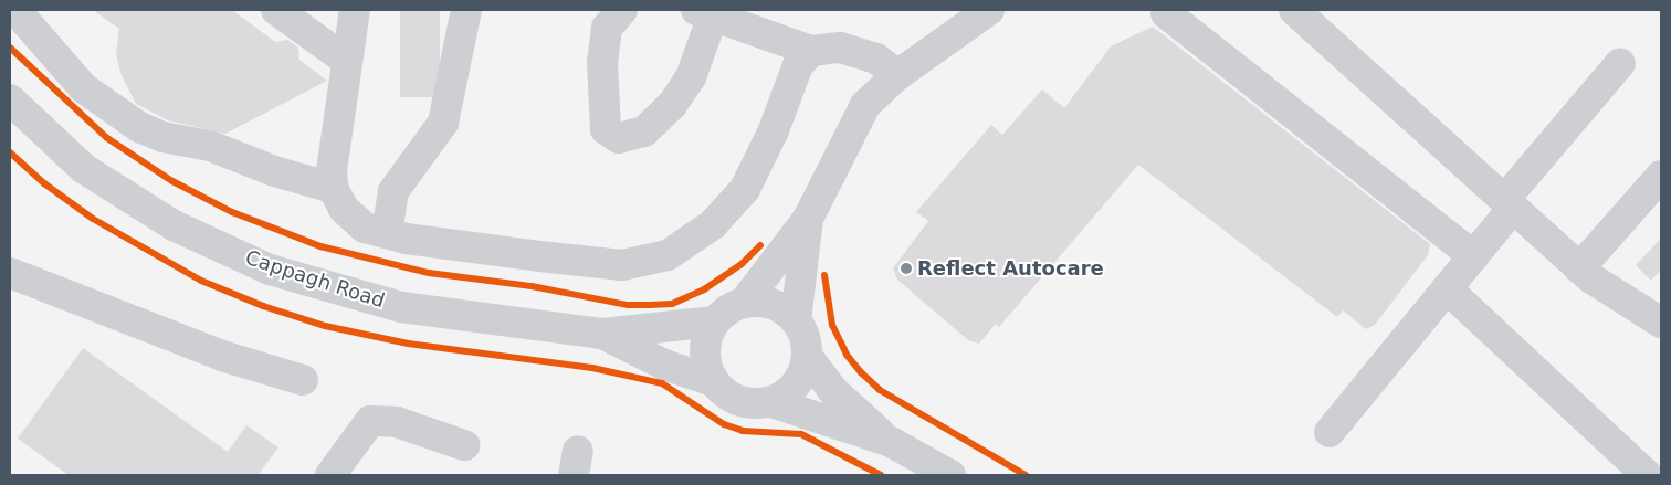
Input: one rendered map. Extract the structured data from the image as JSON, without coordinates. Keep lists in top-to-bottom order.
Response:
{
  "streets": {
    "street": ["Cappagh Road"]
  },
  "places": ["Reflect Autocare"]
}
